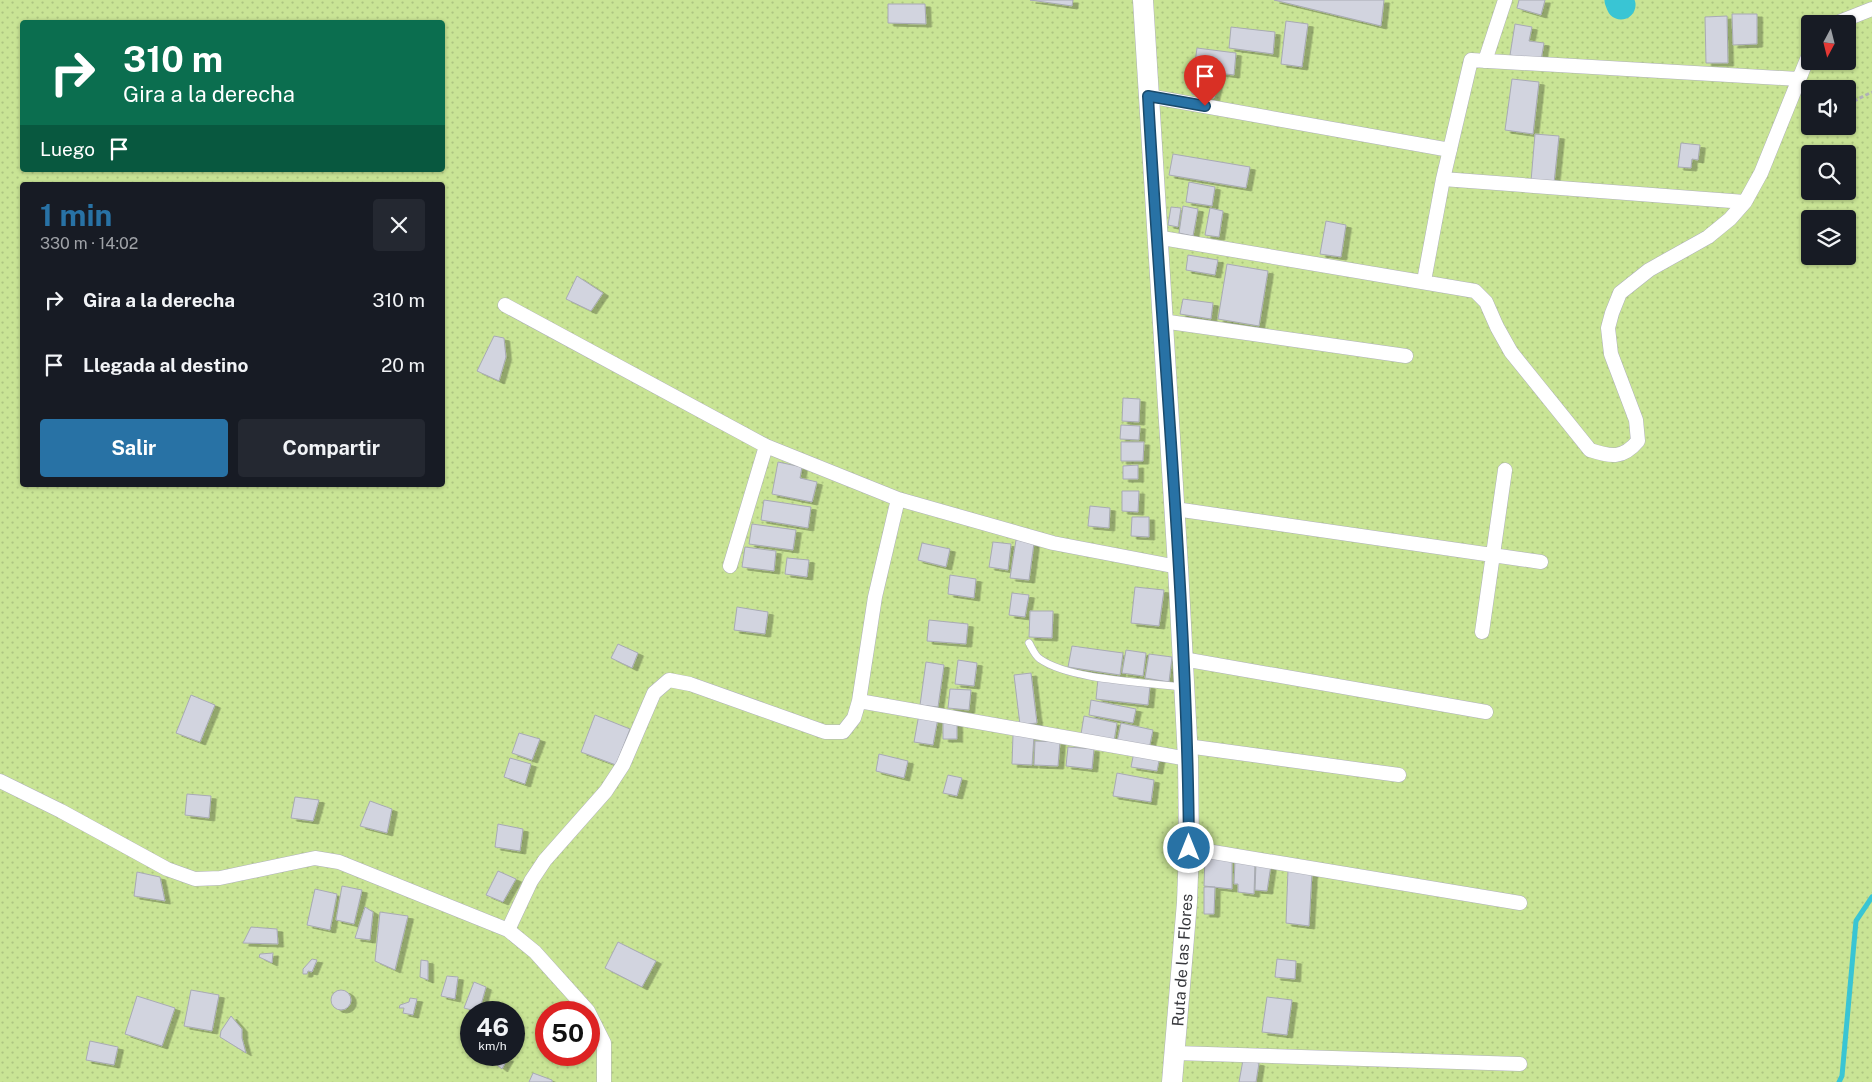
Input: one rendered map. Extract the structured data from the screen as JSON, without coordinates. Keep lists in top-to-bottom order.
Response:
{
  "streets": {
    "main road": ["Ruta de las Flores"]
  },
  "north": "bottom",
  "page": {
    "turn": ["310 m", "Gira a la derecha"],
    "then": "Luego",
    "heading": ["1 min", "330 m · 14:02"],
    "list": [
      {
        "name": "Gira a la derecha",
        "value": "310 m"
      },
      {
        "name": "Llegada al destino",
        "value": "20 m"
      }
    ],
    "buttons": ["Salir", "Compartir"],
    "speed": "46 km/h",
    "limit": "50"
  }
}
